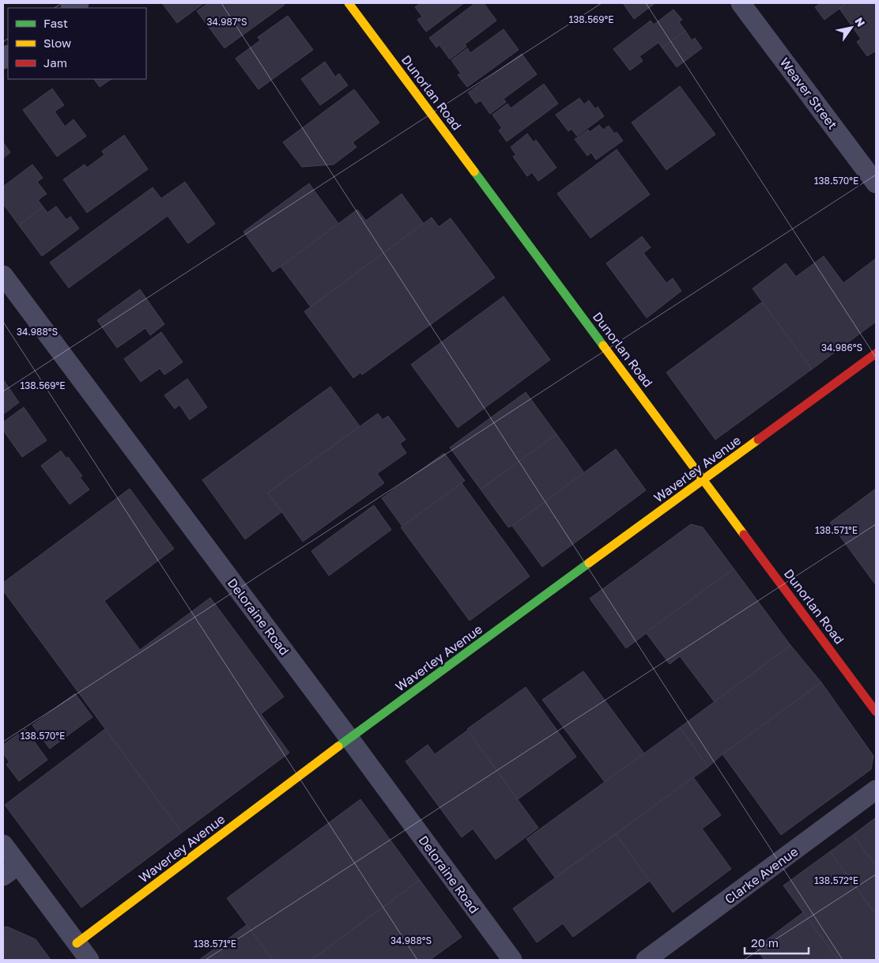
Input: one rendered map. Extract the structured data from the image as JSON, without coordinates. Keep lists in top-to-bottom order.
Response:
{
  "streets": {
    "street": [
      "Dunorlan Road",
      "Weaver Street",
      "Waverley Avenue",
      "Deloraine Road",
      "Clarke Avenue"
    ]
  },
  "crossings": [
    ["Dunorlan Road", "Waverley Avenue"],
    ["Waverley Avenue", "Deloraine Road"]
  ],
  "legend": ["Fast", "Slow", "Jam"],
  "scale_bar": "20 m",
  "north": "top right",
  "coordinates": [
    "138.569°E",
    "34.987°S",
    "138.570°E",
    "34.988°S",
    "34.986°S",
    "138.571°E",
    "138.572°E"
  ]
}
